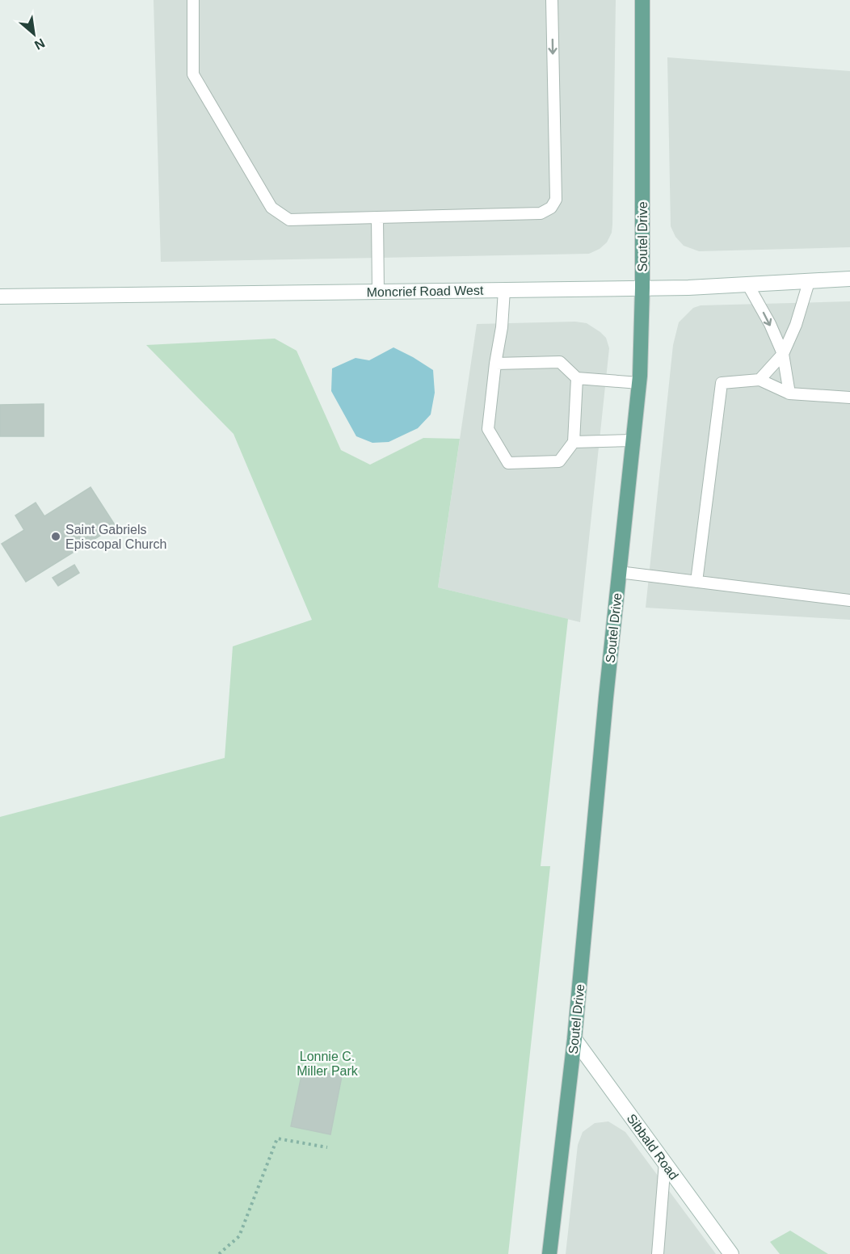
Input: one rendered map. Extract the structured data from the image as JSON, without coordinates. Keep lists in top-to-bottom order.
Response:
{
  "streets": {
    "main road": ["Soutel Drive", "Moncrief Road West", "Sibbald Road"]
  },
  "crossings": [
    ["Soutel Drive", "Moncrief Road West"],
    ["Soutel Drive", "Sibbald Road"]
  ],
  "parks": ["Lonnie C. Miller Park"],
  "places": ["Saint Gabriels Episcopal Church"],
  "north": "bottom right"
}
